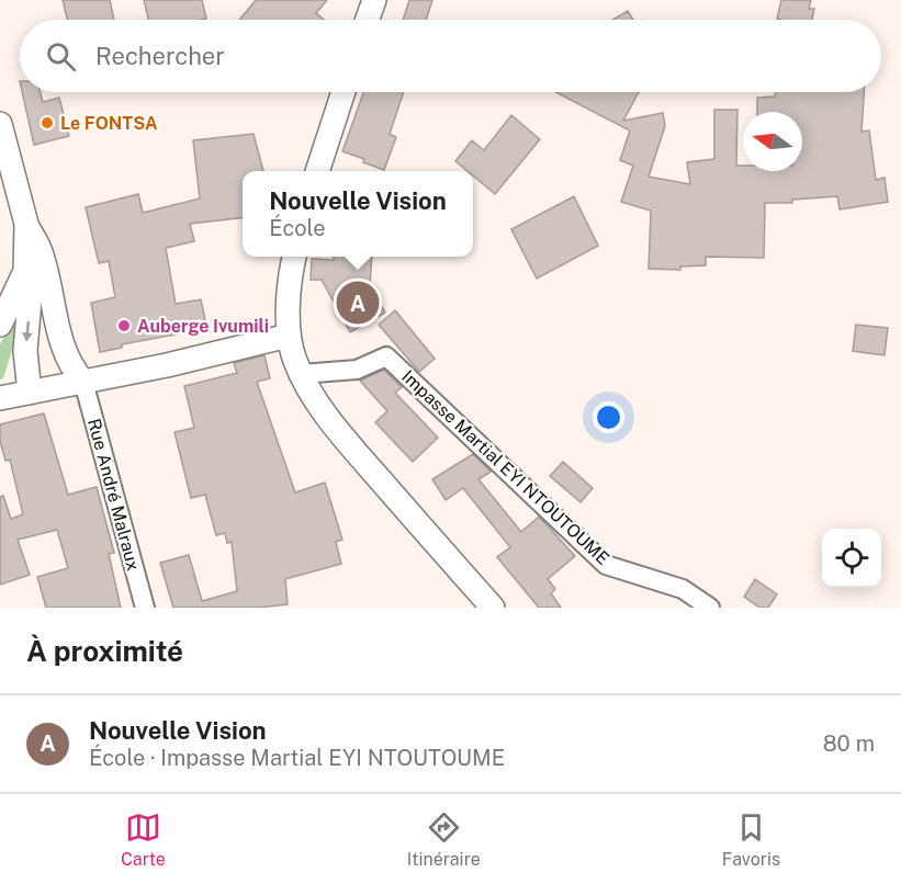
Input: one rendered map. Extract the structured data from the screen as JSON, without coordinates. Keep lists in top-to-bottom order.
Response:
{
  "streets": {
    "street": ["Impasse Martial EYI NTOUTOUME", "Rue André Malraux"]
  },
  "places": ["Le FONTSA", "Auberge Ivumili"],
  "north": "left",
  "page": {
    "search": "Rechercher",
    "popup": ["Nouvelle Vision", "École"],
    "pins": "A",
    "heading": "À proximité",
    "list": [
      {
        "mark": "A",
        "name": "Nouvelle Vision",
        "note": "École · Impasse Martial EYI NTOUTOUME",
        "value": "80 m"
      }
    ],
    "nav": ["Carte", "Itinéraire", "Favoris"]
  }
}
